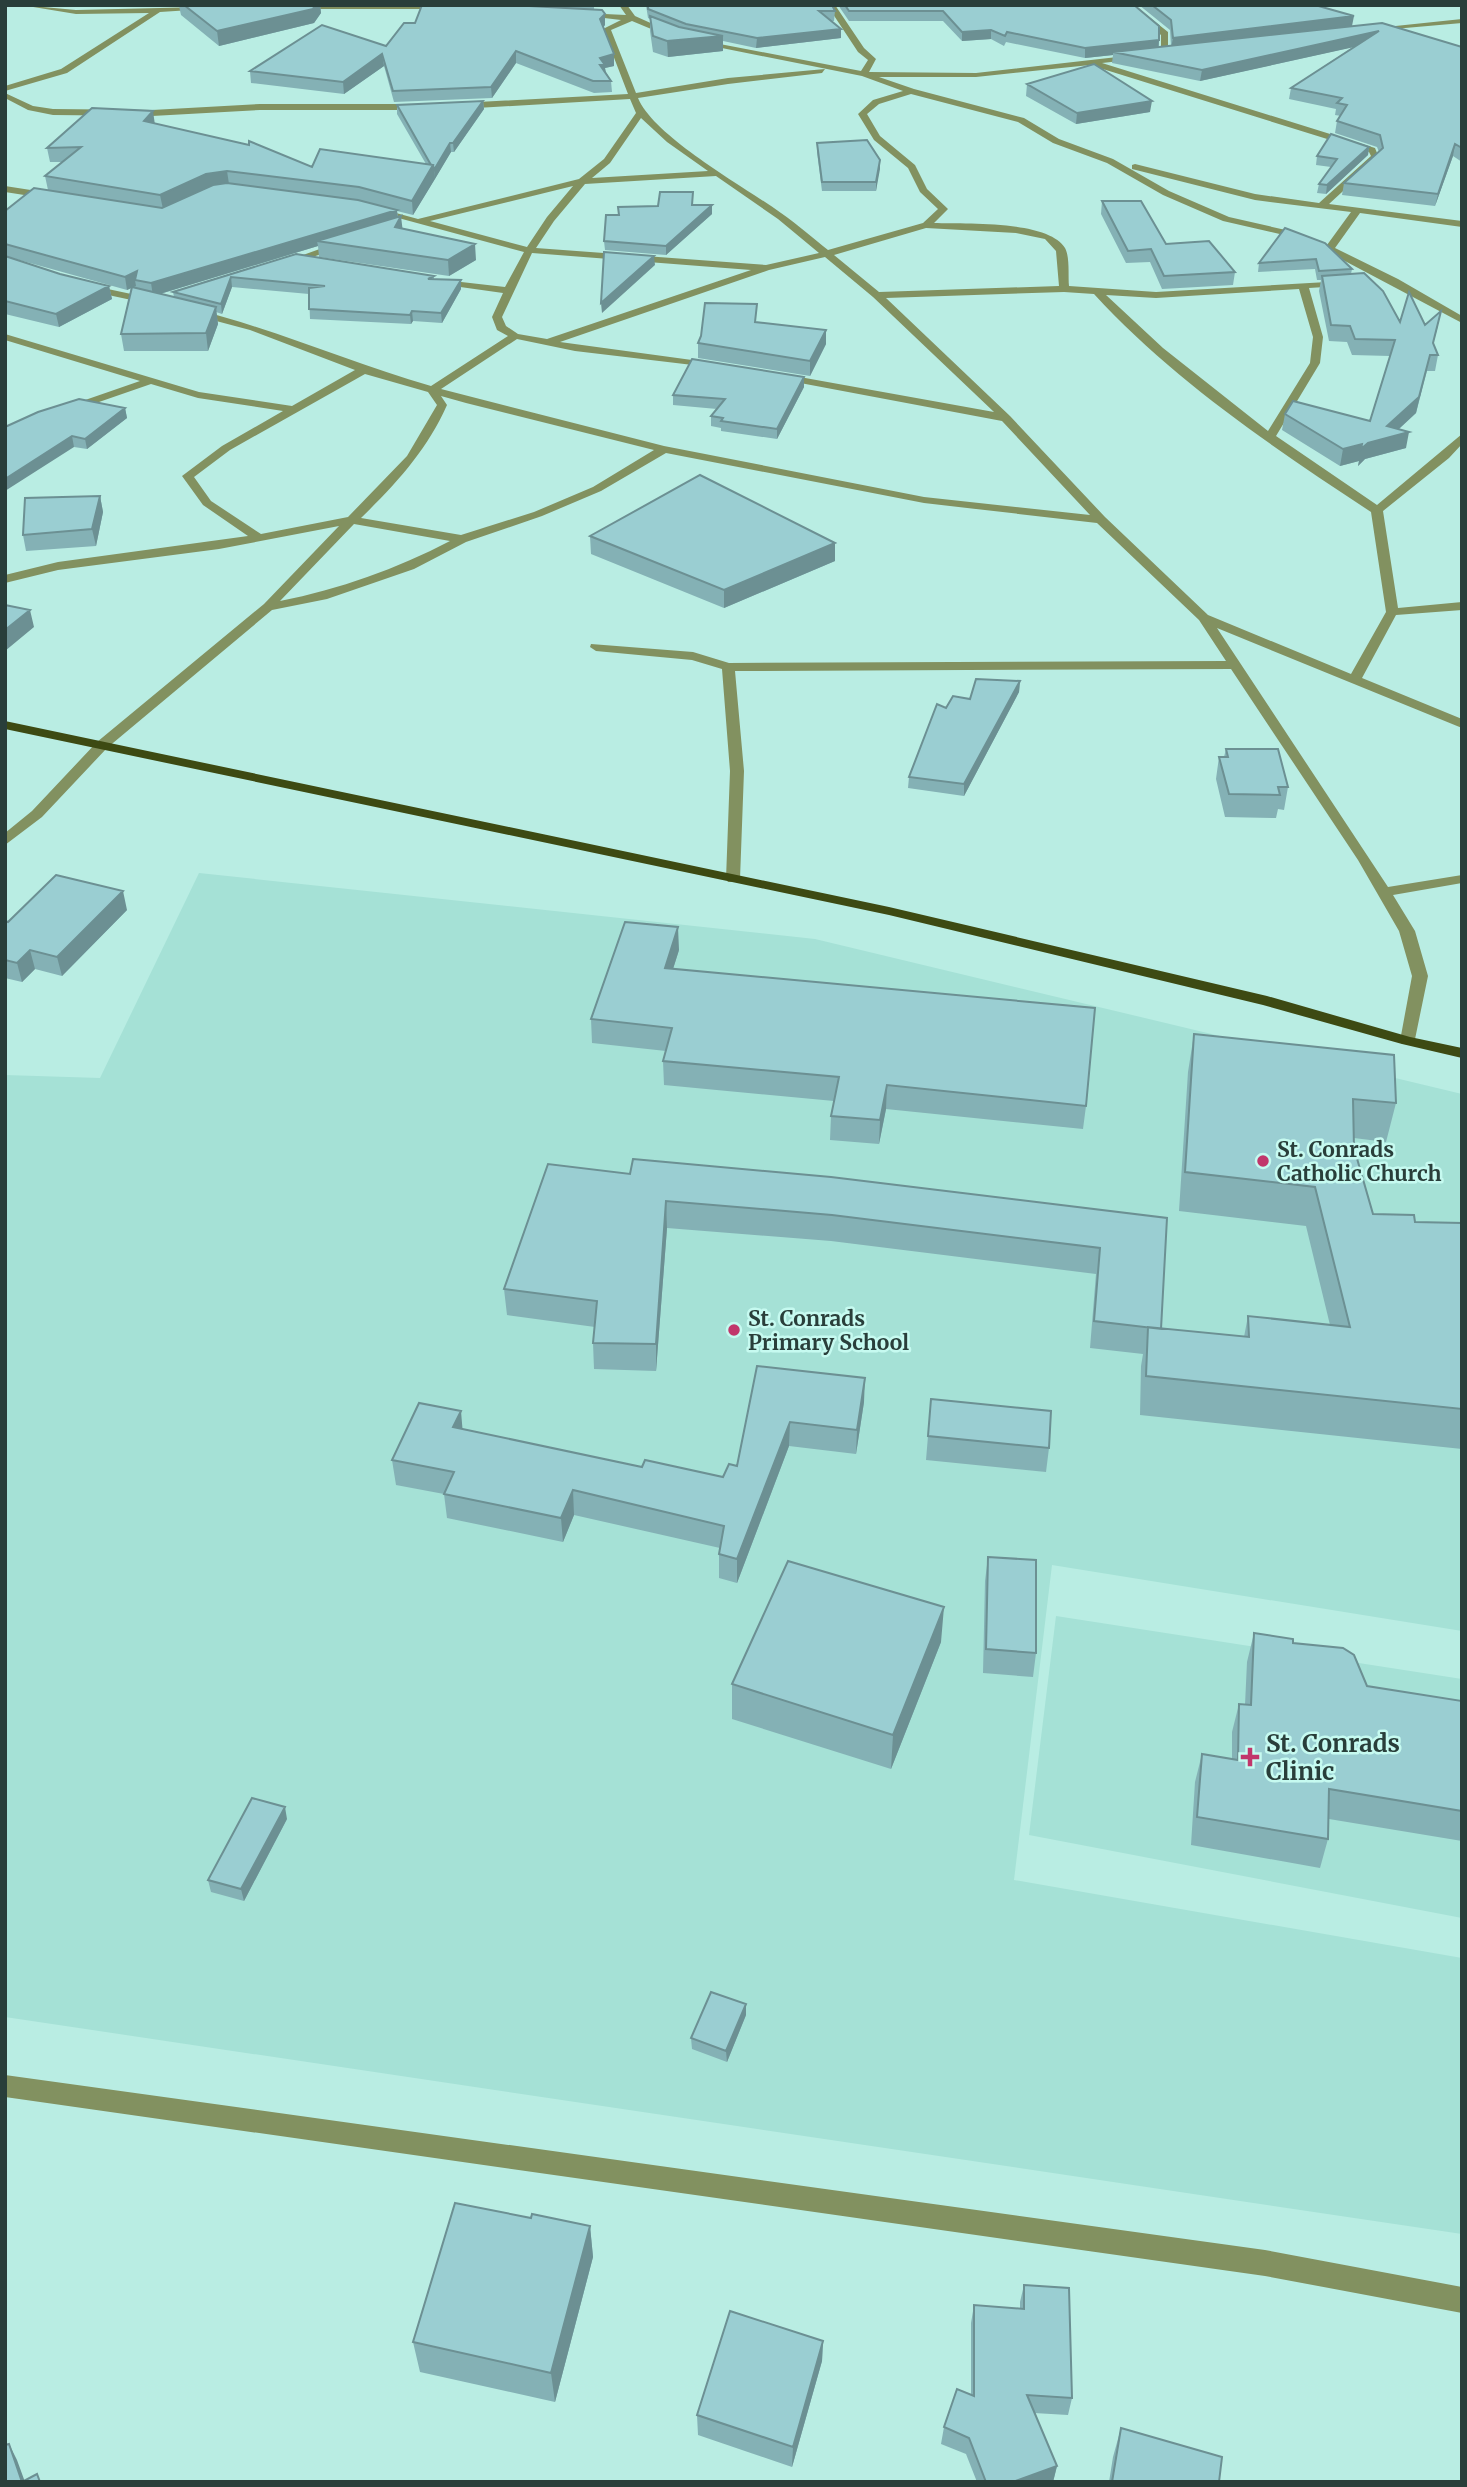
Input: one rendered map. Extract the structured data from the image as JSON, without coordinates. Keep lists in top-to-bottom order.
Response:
{
  "places": {
    "other": ["St. Conrads Catholic Church", "St. Conrads Primary School"],
    "health": ["St. Conrads Clinic"]
  }
}
